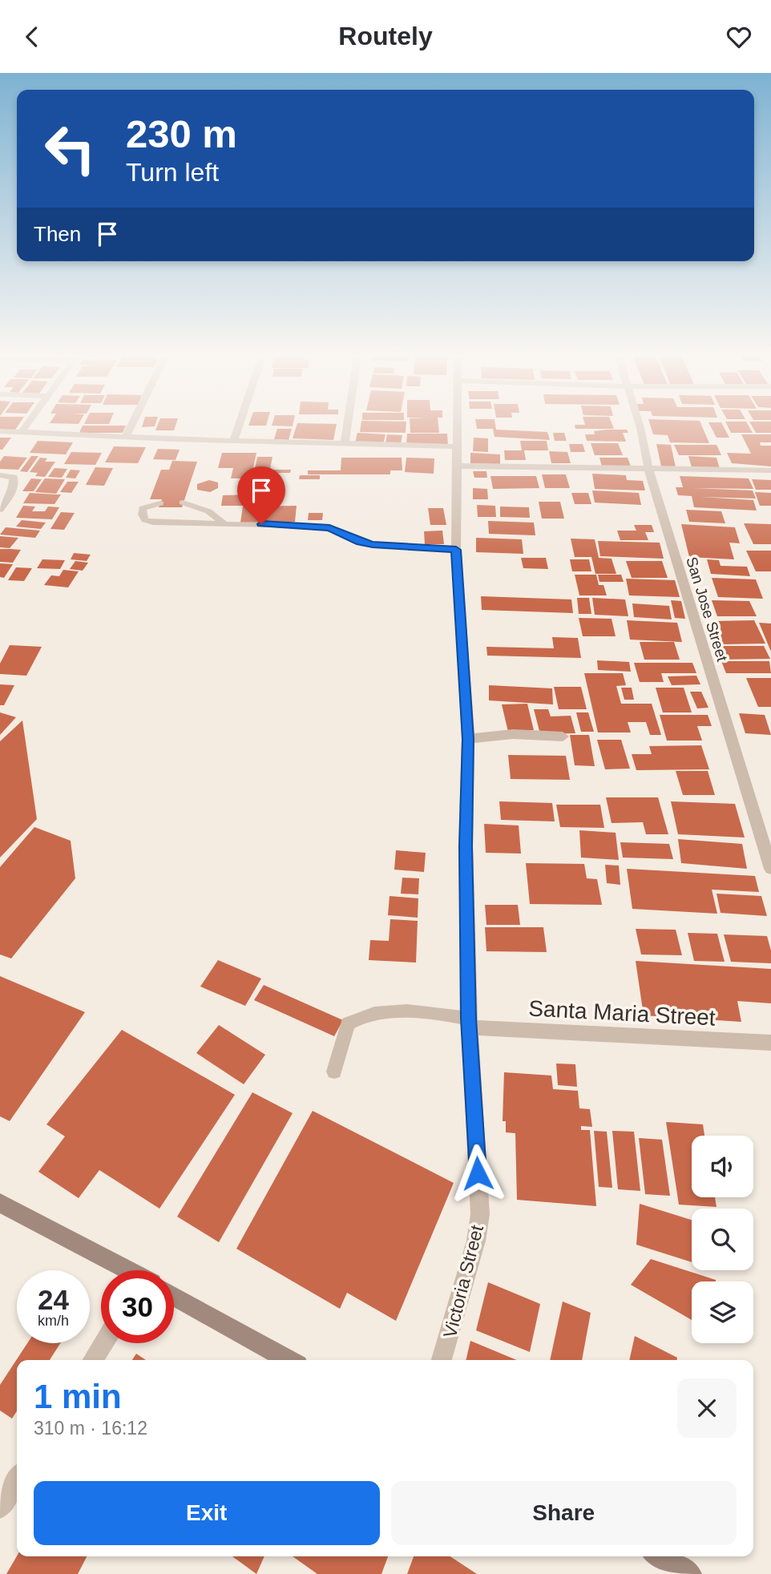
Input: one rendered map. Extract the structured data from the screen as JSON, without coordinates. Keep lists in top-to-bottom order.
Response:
{
  "streets": {
    "street": ["San Jose Street", "Santa Maria Street", "Victoria Street"]
  },
  "crossings": [
    ["Santa Maria Street", "Victoria Street"]
  ],
  "page": {
    "header": "Routely",
    "turn": ["230 m", "Turn left"],
    "then": "Then",
    "speed": "24 km/h",
    "limit": "30",
    "heading": ["1 min", "310 m · 16:12"],
    "buttons": ["Exit", "Share"]
  }
}
